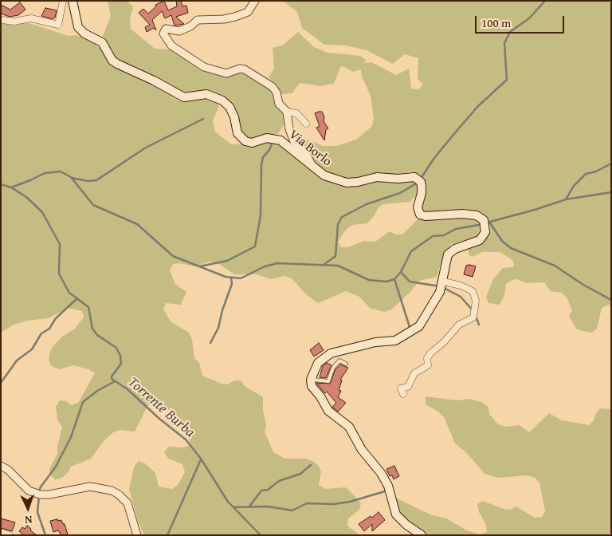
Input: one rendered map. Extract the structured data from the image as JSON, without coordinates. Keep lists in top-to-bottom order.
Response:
{
  "streets": {
    "main road": ["Via Borlo"]
  },
  "water": ["Torrente Burba"],
  "scale_bar": "100 m",
  "north": "bottom"
}
